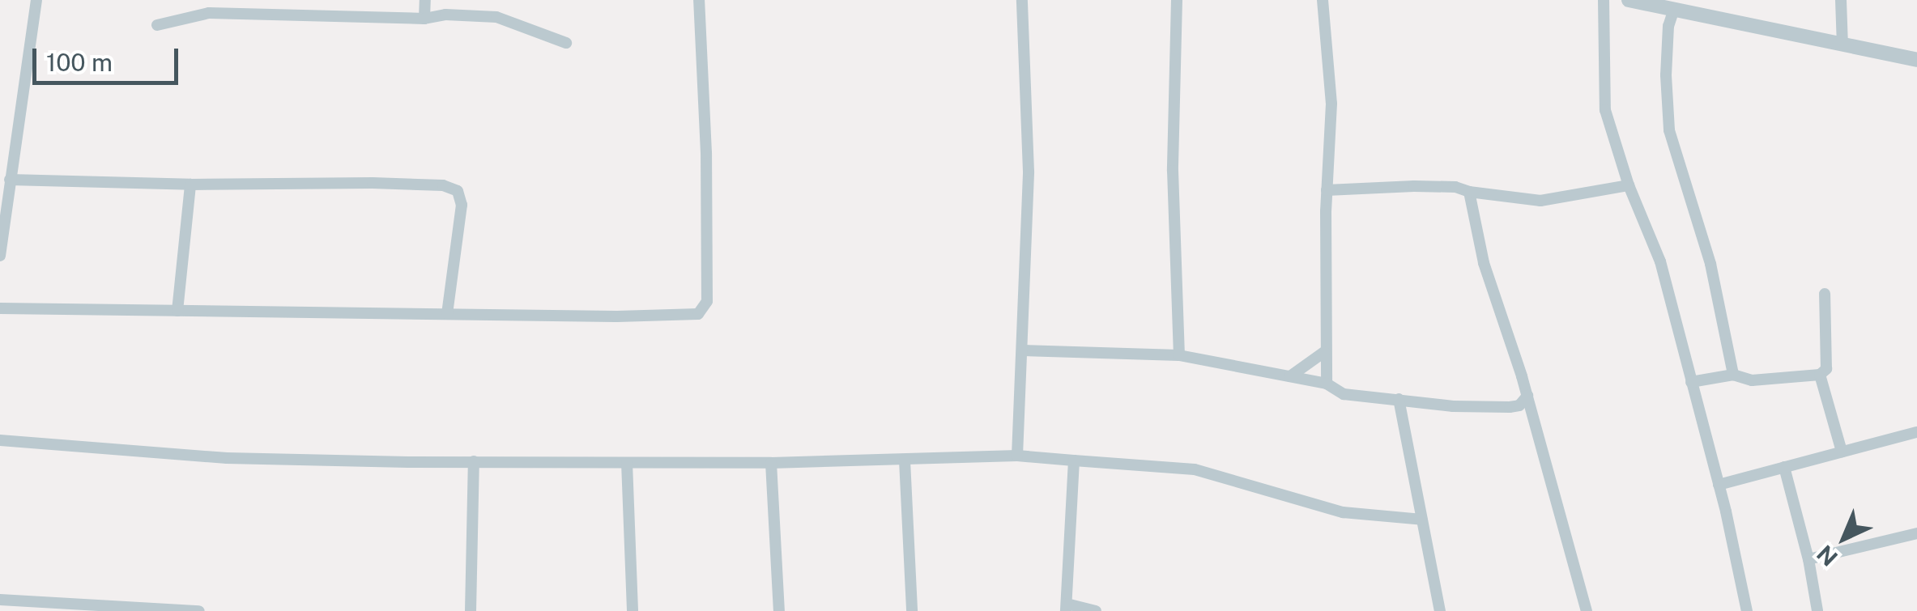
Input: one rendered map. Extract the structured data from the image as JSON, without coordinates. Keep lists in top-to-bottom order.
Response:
{
  "scale_bar": "100 m",
  "north": "bottom left"
}
